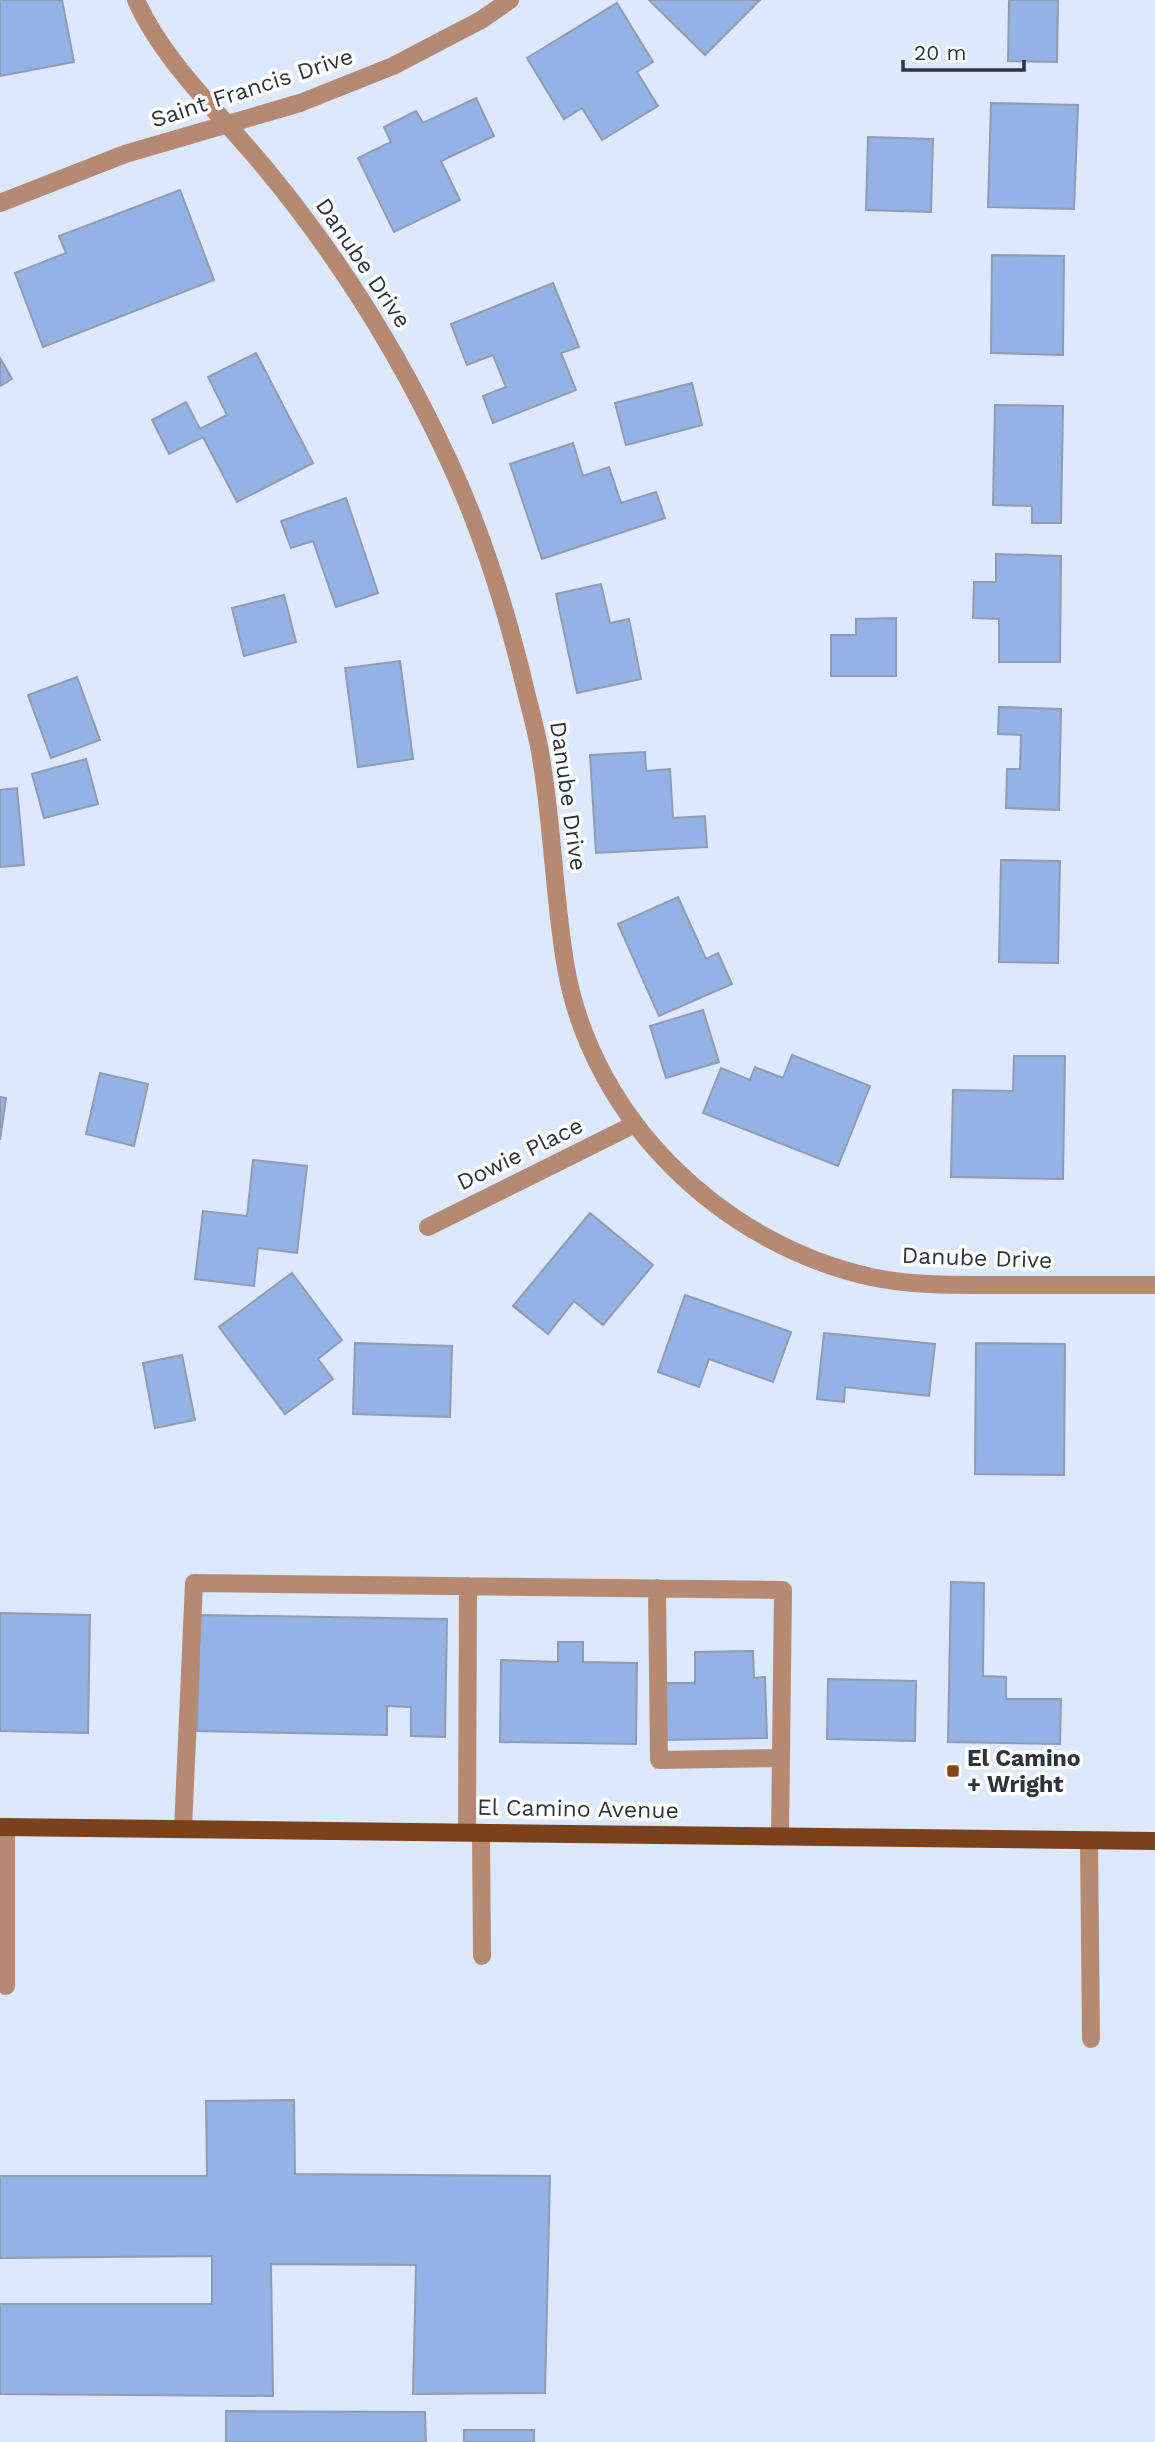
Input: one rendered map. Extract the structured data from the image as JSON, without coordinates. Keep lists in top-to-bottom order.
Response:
{
  "streets": {
    "main road": ["El Camino Avenue"],
    "street": ["Saint Francis Drive", "Danube Drive", "Dowie Place"]
  },
  "crossings": [
    ["Saint Francis Drive", "Danube Drive"],
    ["Danube Drive", "Dowie Place"]
  ],
  "places": {
    "transit": ["El Camino + Wright"]
  },
  "scale_bar": "20 m"
}
